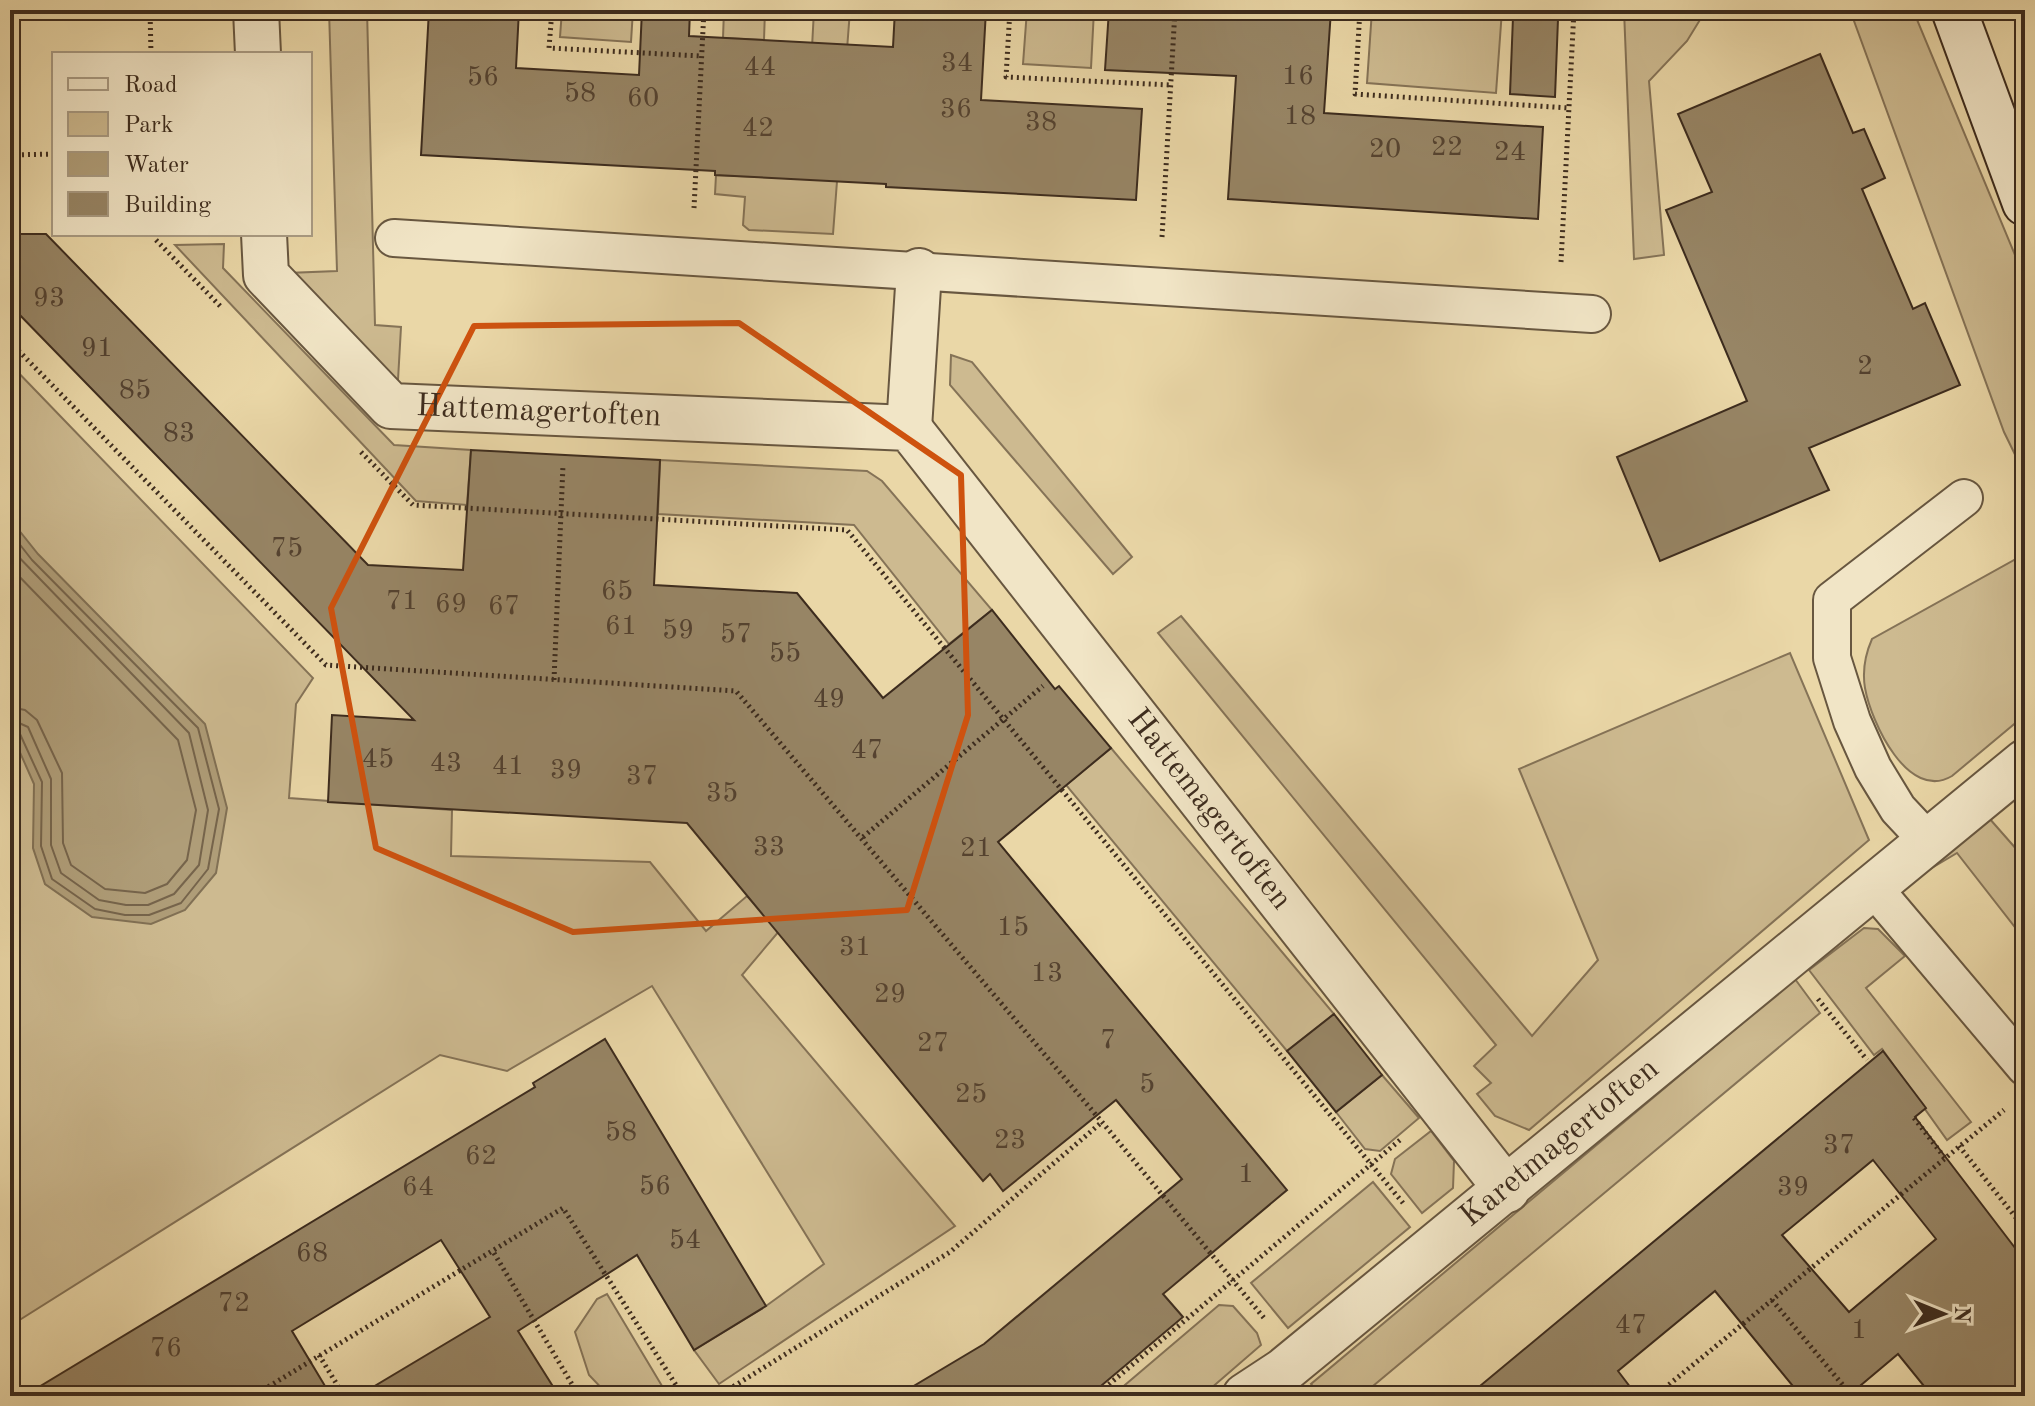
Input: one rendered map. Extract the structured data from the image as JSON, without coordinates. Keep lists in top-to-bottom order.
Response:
{
  "streets": {
    "street": ["Hattemagertoften", "Karetmagertoften"]
  },
  "crossings": [
    ["Hattemagertoften", "Karetmagertoften"]
  ],
  "house_numbers": [
    "34",
    "44",
    "16",
    "56",
    "58",
    "60",
    "36",
    "18",
    "38",
    "42",
    "22",
    "20",
    "24",
    "93",
    "91",
    "2",
    "85",
    "83",
    "75",
    "65",
    "71",
    "69",
    "67",
    "61",
    "59",
    "57",
    "55",
    "49",
    "47",
    "45",
    "43",
    "41",
    "39",
    "37",
    "35",
    "33",
    "21",
    "15",
    "31",
    "13",
    "29",
    "7",
    "27",
    "5",
    "25",
    "58",
    "23",
    "37",
    "62",
    "1",
    "56",
    "64",
    "39",
    "54",
    "68",
    "72",
    "47",
    "1",
    "76"
  ],
  "legend": [
    "Road",
    "Park",
    "Water",
    "Building"
  ],
  "north": "right"
}
